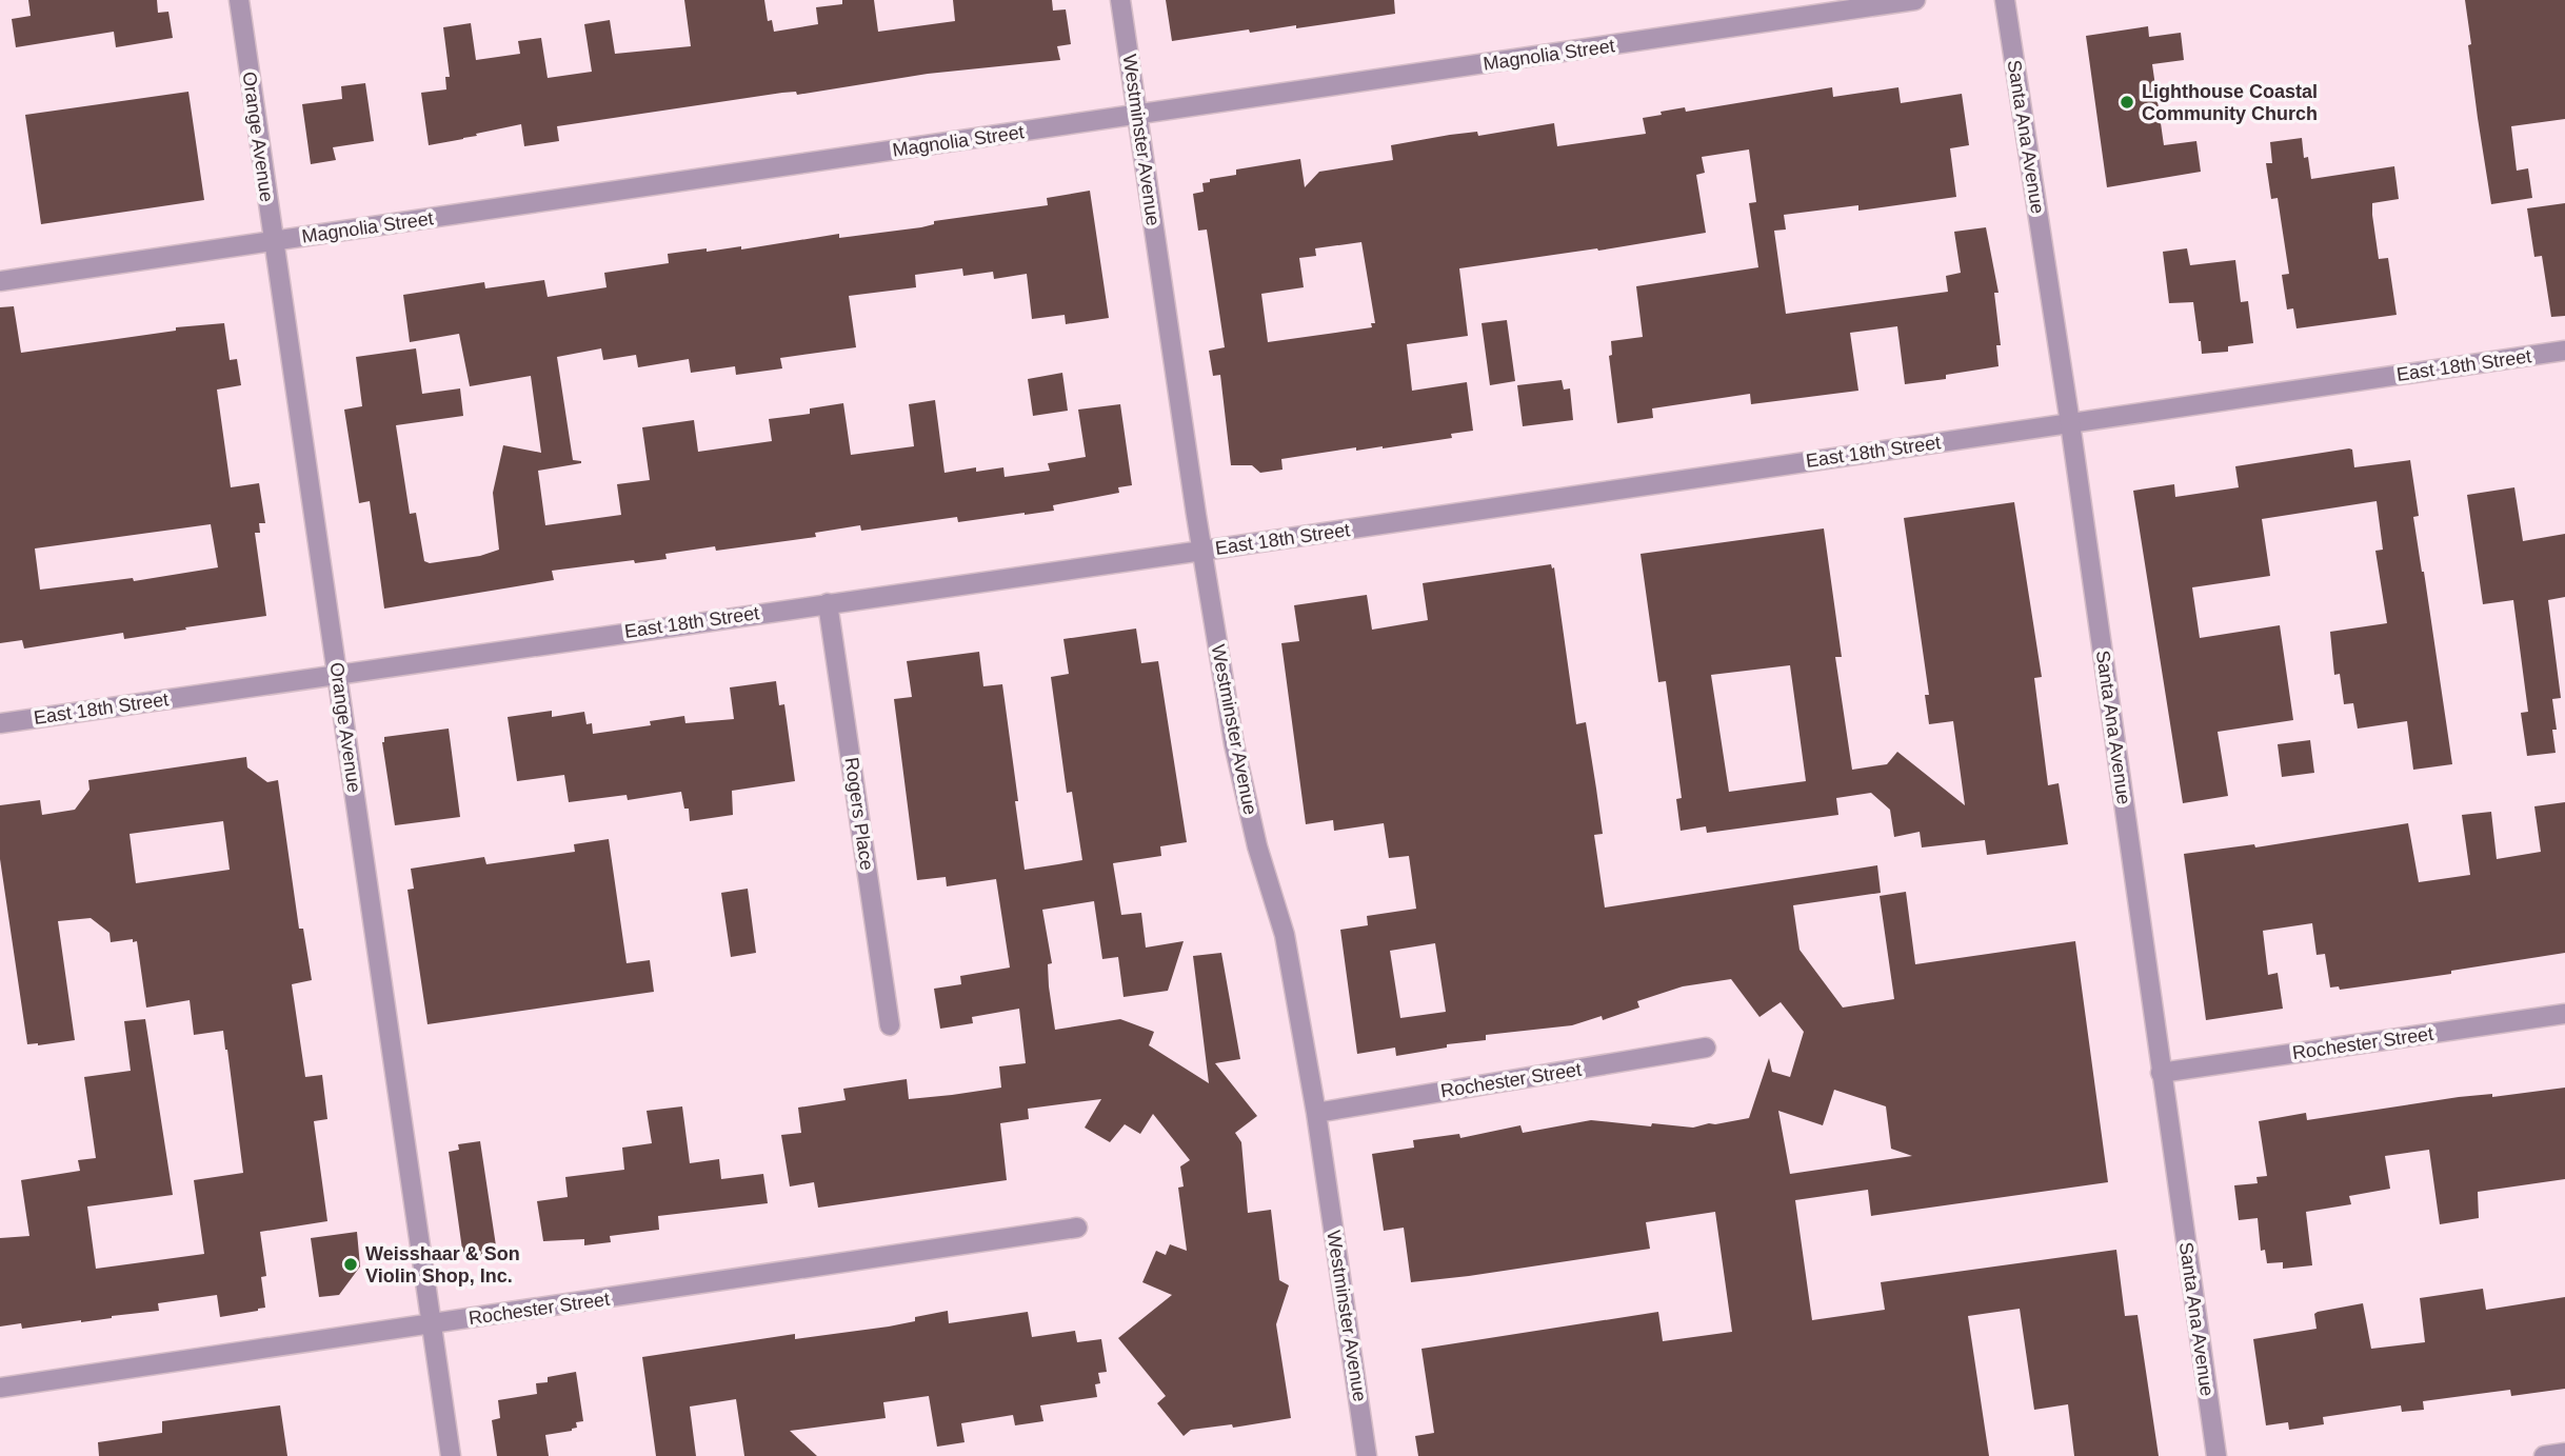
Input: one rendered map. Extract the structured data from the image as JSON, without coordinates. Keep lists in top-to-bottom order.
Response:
{
  "streets": {
    "street": [
      "Magnolia Street",
      "Orange Avenue",
      "Santa Ana Avenue",
      "Westminster Avenue",
      "East 18th Street",
      "Rogers Place",
      "Rochester Street"
    ]
  },
  "crossings": [
    ["Magnolia Street", "Orange Avenue"],
    ["Magnolia Street", "Westminster Avenue"],
    ["Orange Avenue", "East 18th Street"],
    ["Orange Avenue", "Rochester Street"],
    ["Santa Ana Avenue", "East 18th Street"],
    ["Santa Ana Avenue", "Rochester Street"],
    ["Westminster Avenue", "East 18th Street"],
    ["Westminster Avenue", "Rochester Street"],
    ["East 18th Street", "Rogers Place"]
  ],
  "places": ["Lighthouse Coastal Community Church", "Weisshaar & Son Violin Shop, Inc."]
}
